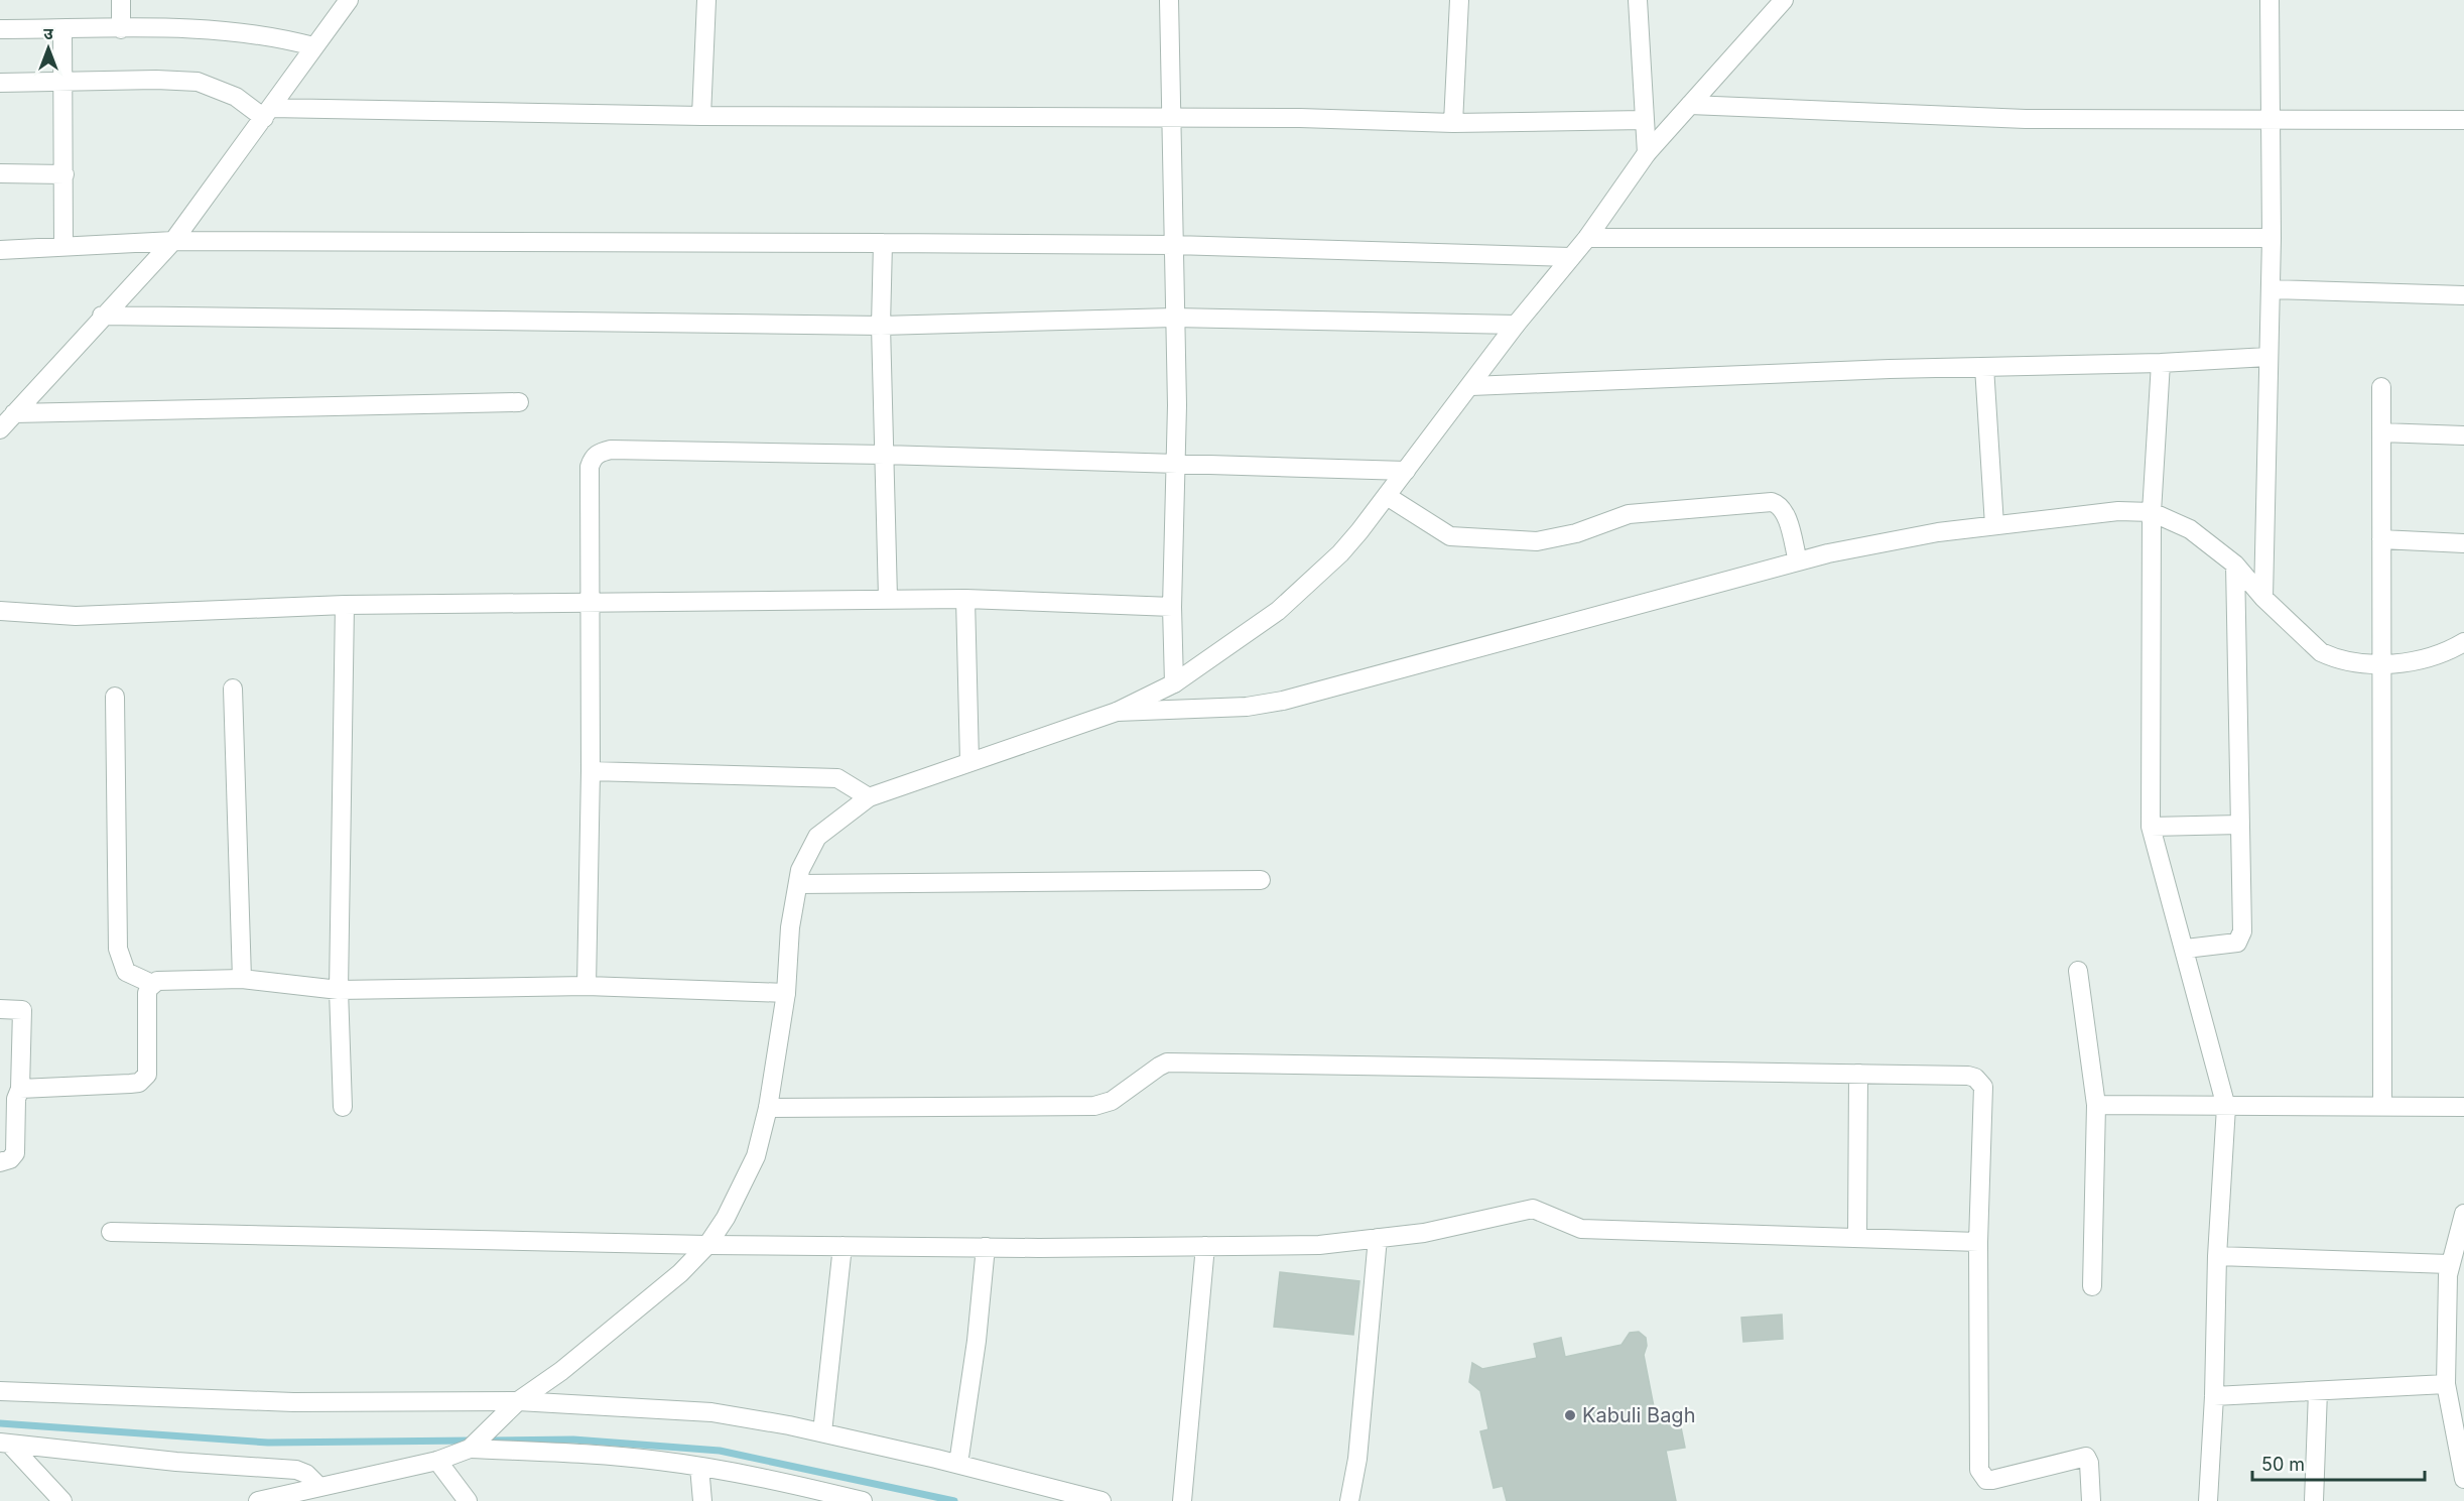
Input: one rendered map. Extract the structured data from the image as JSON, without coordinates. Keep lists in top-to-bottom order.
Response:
{
  "places": ["Kabuli Bagh"],
  "scale_bar": "50 m",
  "north": "top"
}
